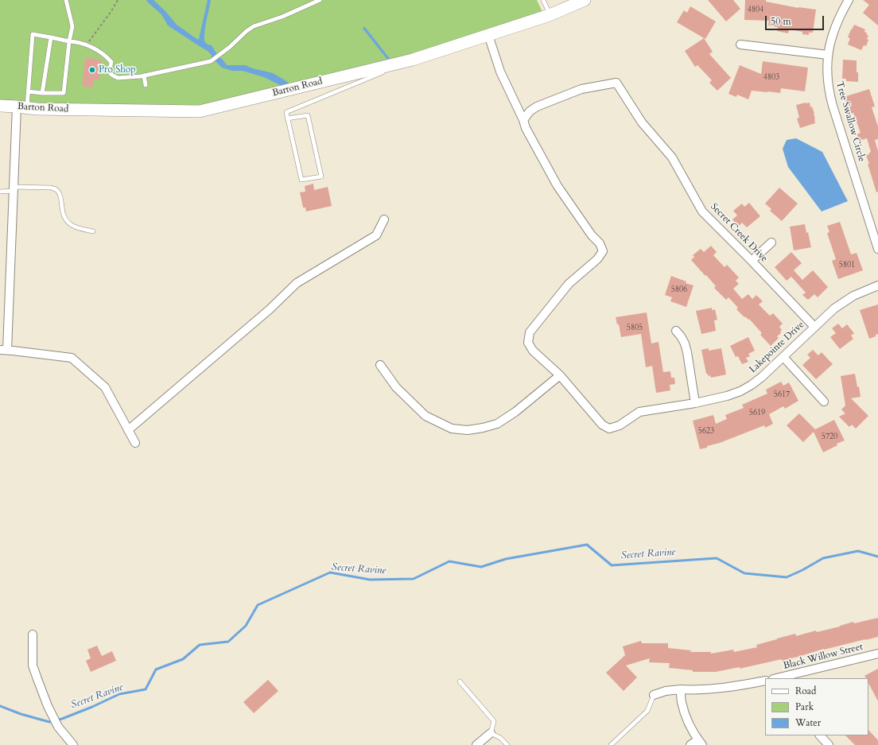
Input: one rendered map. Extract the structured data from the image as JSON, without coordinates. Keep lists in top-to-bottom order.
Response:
{
  "streets": {
    "street": [
      "Barton Road",
      "Tree Swallow Circle",
      "Secret Creek Drive",
      "Lakepointe Drive",
      "Black Willow Street"
    ]
  },
  "crossings": [
    ["Secret Creek Drive", "Lakepointe Drive"]
  ],
  "water": ["Secret Ravine"],
  "places": ["Pro Shop"],
  "house_numbers": [
    "4804",
    "4803",
    "5801",
    "5806",
    "5805",
    "5617",
    "5619",
    "5623",
    "5720"
  ],
  "legend": ["Road", "Park", "Water"],
  "scale_bar": "50 m"
}
